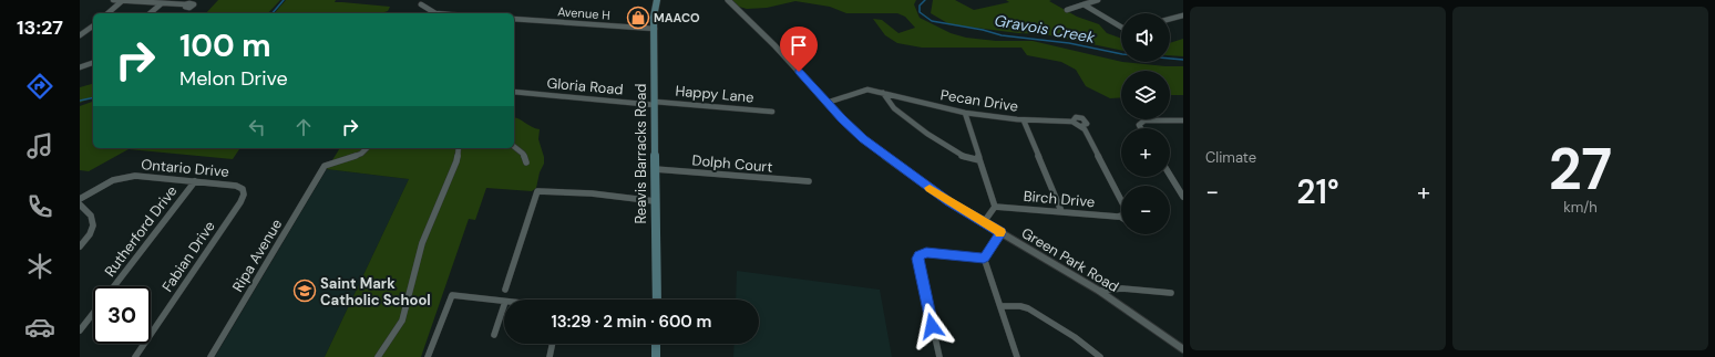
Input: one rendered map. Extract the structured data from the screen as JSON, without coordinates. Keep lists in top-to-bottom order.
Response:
{
  "streets": {
    "main road": ["Reavis Barracks Road"],
    "street": [
      "Avenue H",
      "Gloria Road",
      "Happy Lane",
      "Pecan Drive",
      "Dolph Court",
      "Ontario Drive",
      "Birch Drive",
      "Rutherford Drive",
      "Ripa Avenue",
      "Fabian Drive",
      "Green Park Road"
    ]
  },
  "crossings": [
    ["Avenue H", "Reavis Barracks Road"],
    ["Gloria Road", "Happy Lane"],
    ["Gloria Road", "Reavis Barracks Road"],
    ["Happy Lane", "Reavis Barracks Road"],
    ["Pecan Drive", "Green Park Road"],
    ["Reavis Barracks Road", "Dolph Court"],
    ["Ontario Drive", "Rutherford Drive"],
    ["Ontario Drive", "Fabian Drive"]
  ],
  "water": ["Gravois Creek"],
  "places": {
    "shop": ["MAACO"],
    "school or university": ["Saint Mark Catholic School"]
  },
  "page": {
    "tabs": "13:27",
    "tile": [
      "Climate",
      ["27", "km/h"]
    ],
    "map_buttons": ["+", "−"],
    "turn": ["100 m", "Melon Drive"],
    "heat": ["−", "21°", "+"],
    "limit": "30",
    "trip": "13:29 · 2 min · 600 m"
  }
}
